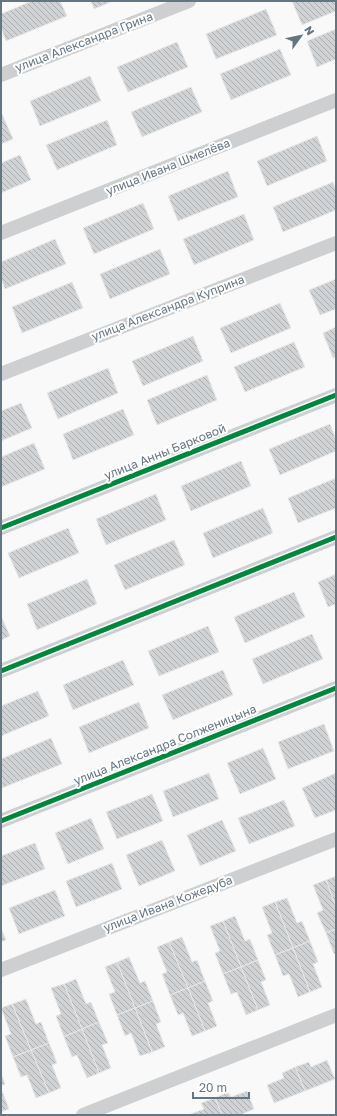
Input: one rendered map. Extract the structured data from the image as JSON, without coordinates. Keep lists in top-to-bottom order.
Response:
{
  "streets": {
    "street": [
      "улица Александра Грина",
      "улица Ивана Шмелёва",
      "улица Александра Куприна",
      "улица Анны Барковой",
      "улица Александра Солженицына",
      "улица Ивана Кожедуба"
    ]
  },
  "scale_bar": "20 m",
  "north": "top right"
}
